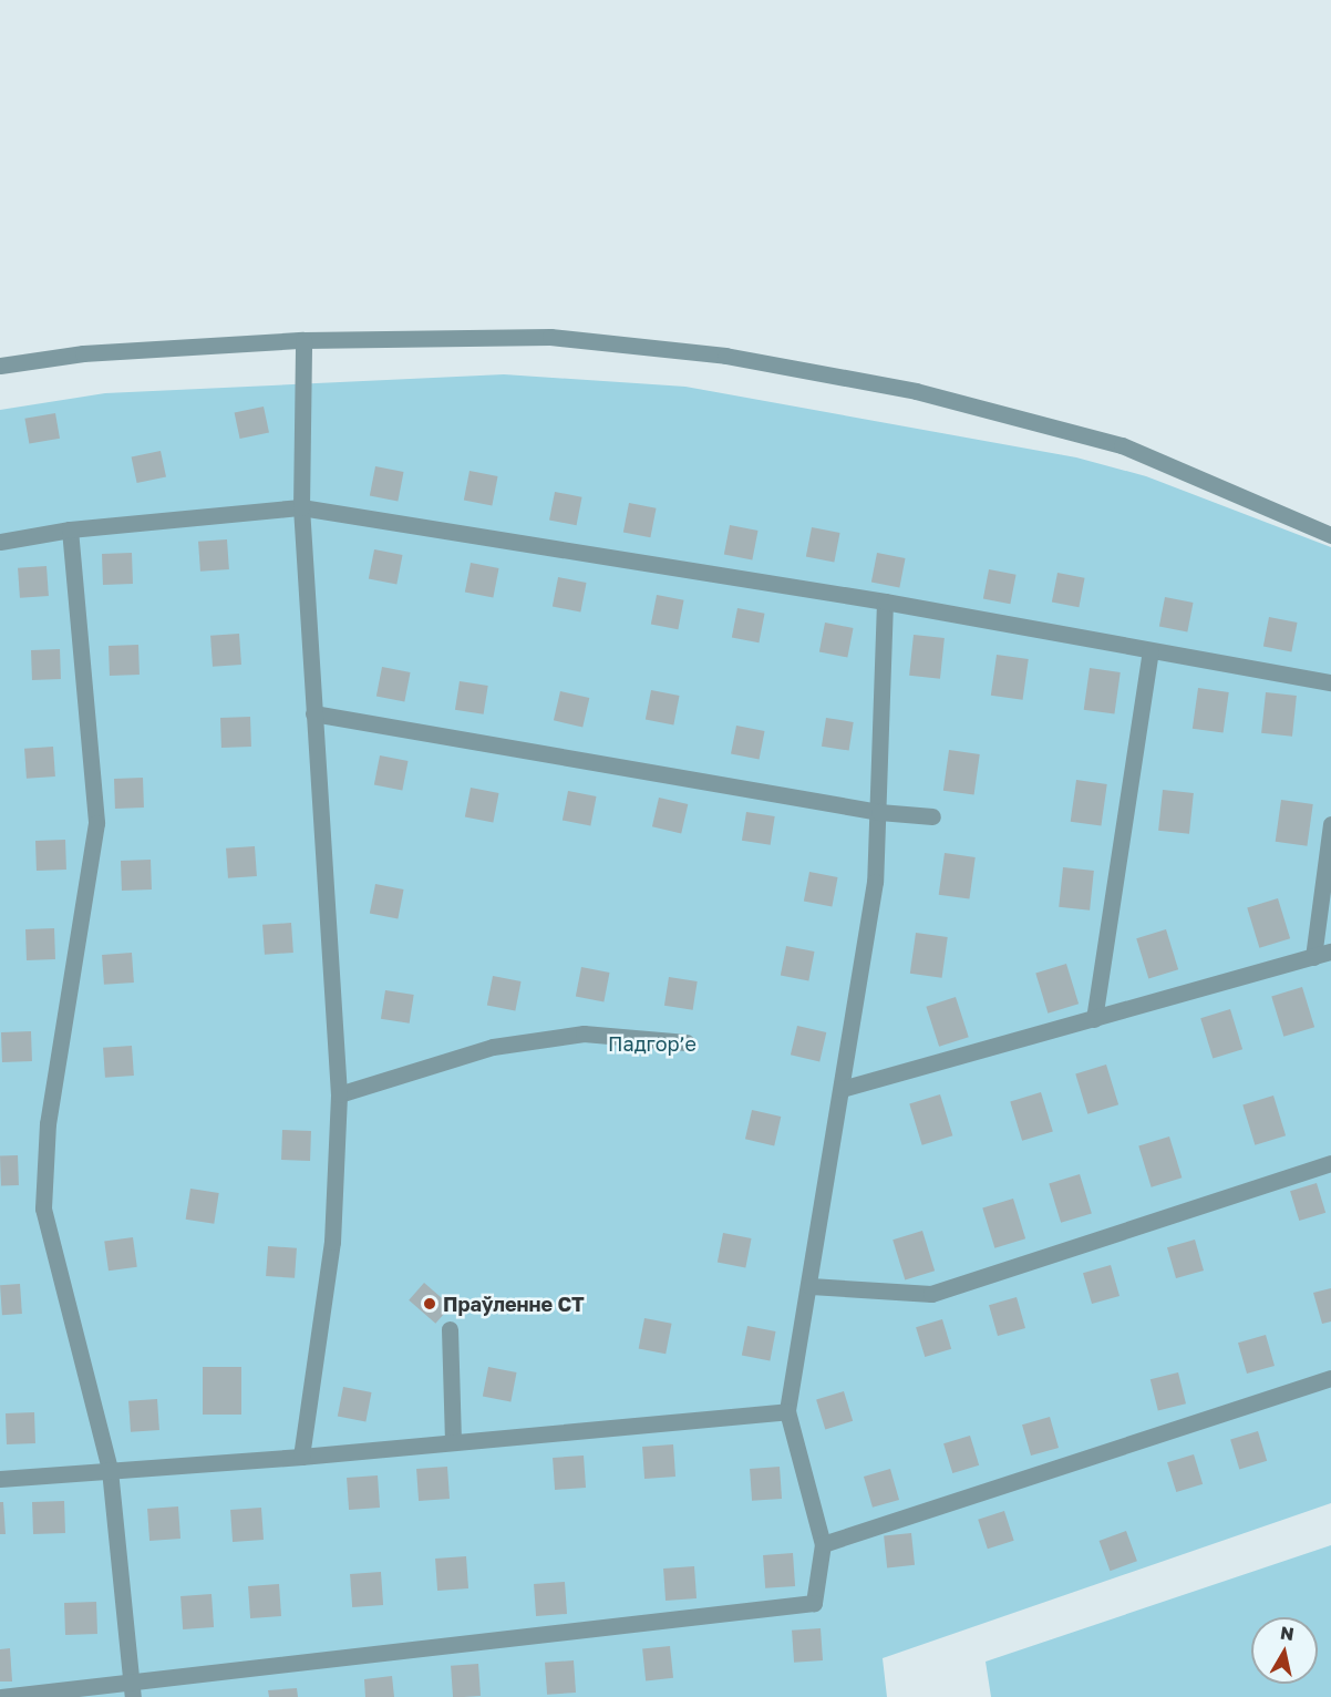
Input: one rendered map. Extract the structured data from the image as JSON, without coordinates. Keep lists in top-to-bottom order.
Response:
{
  "parks": ["Падгорʼе"],
  "places": ["Праўленне СТ"],
  "north": "top"
}
